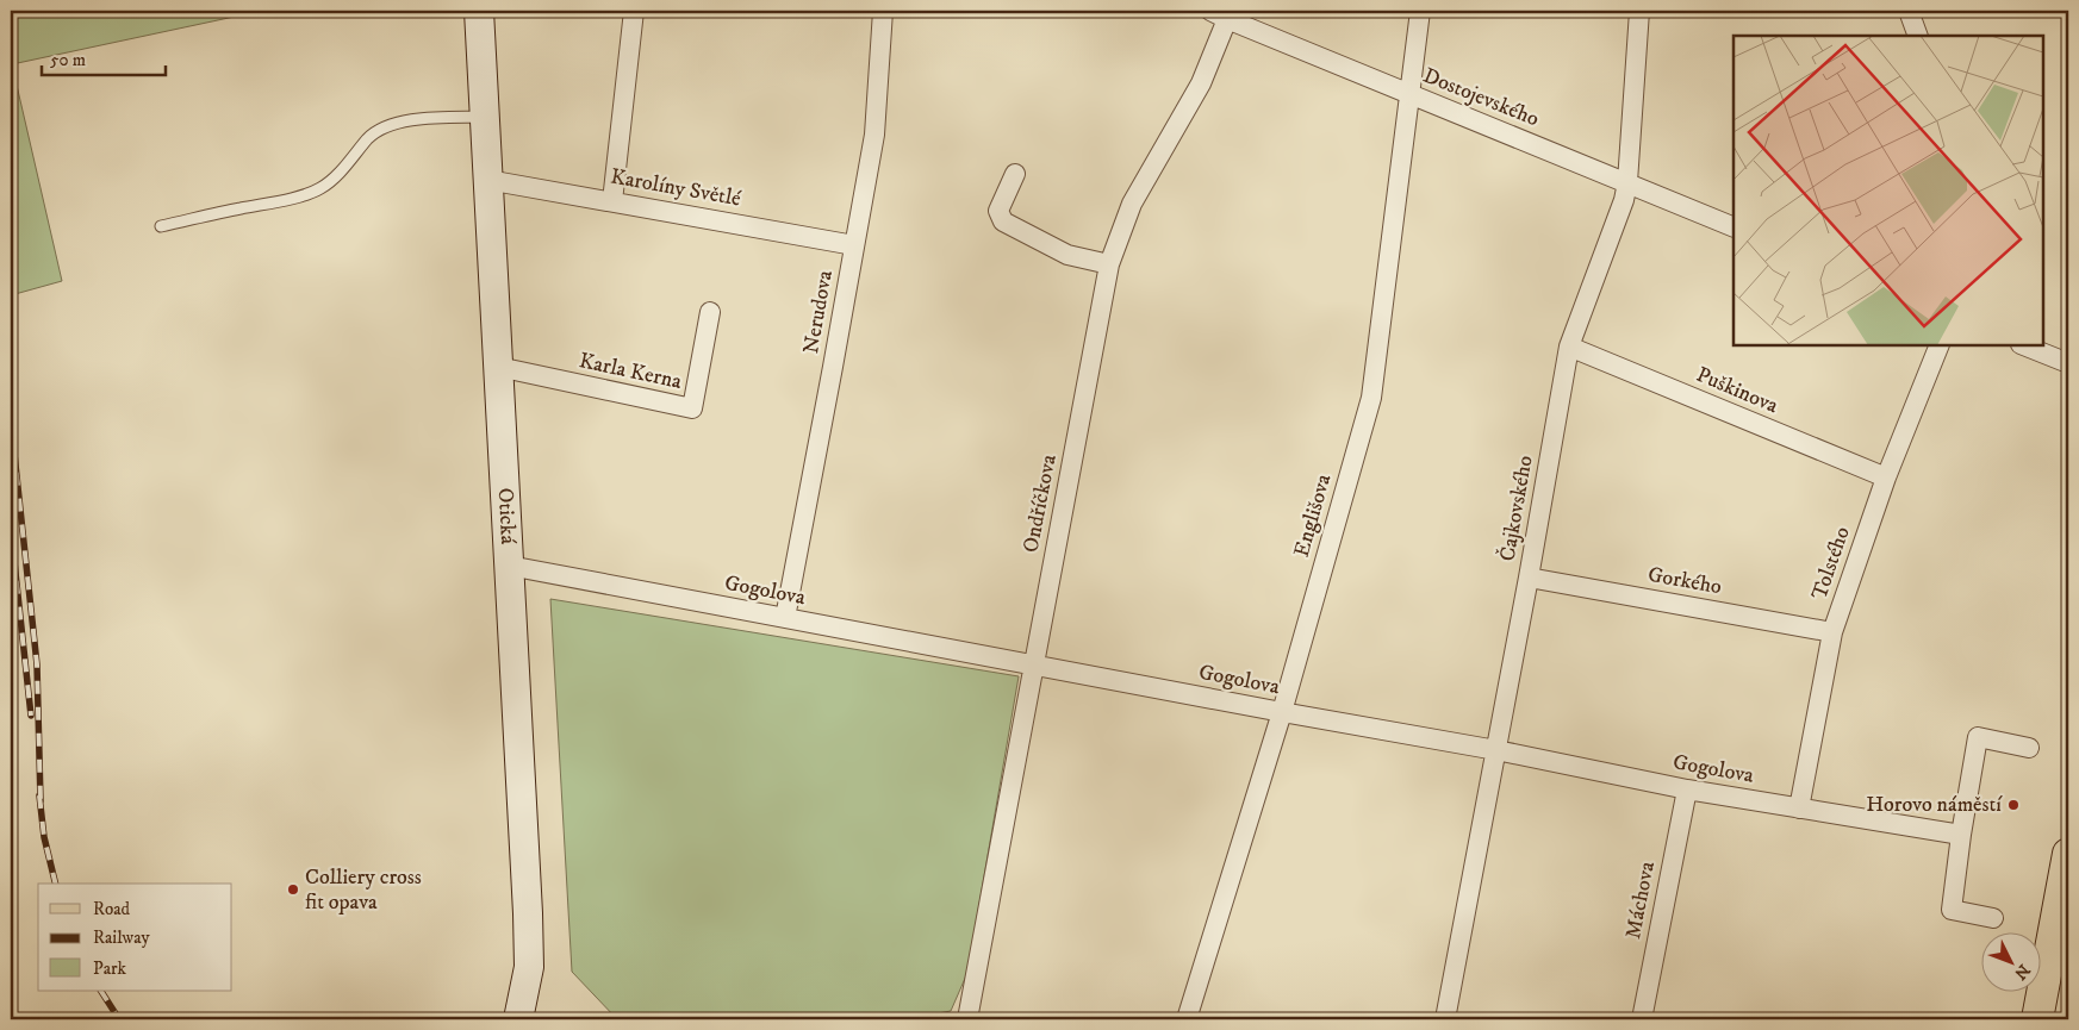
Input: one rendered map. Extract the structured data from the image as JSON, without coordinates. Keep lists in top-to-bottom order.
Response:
{
  "streets": {
    "street": [
      "Dostojevského",
      "Karolíny Světlé",
      "Nerudova",
      "Karla Kerna",
      "Puškinova",
      "Ondříčkova",
      "Čajkovského",
      "Otická",
      "Englišova",
      "Tolstého",
      "Gorkého",
      "Gogolova",
      "Máchova"
    ]
  },
  "crossings": [
    ["Dostojevského", "Ondříčkova"],
    ["Dostojevského", "Čajkovského"],
    ["Dostojevského", "Englišova"],
    ["Karolíny Světlé", "Nerudova"],
    ["Karolíny Světlé", "Otická"],
    ["Nerudova", "Gogolova"],
    ["Karla Kerna", "Otická"],
    ["Puškinova", "Čajkovského"],
    ["Puškinova", "Tolstého"],
    ["Ondříčkova", "Gogolova"],
    ["Čajkovského", "Gorkého"],
    ["Čajkovského", "Gogolova"],
    ["Otická", "Gogolova"],
    ["Englišova", "Gogolova"],
    ["Tolstého", "Gorkého"],
    ["Tolstého", "Gogolova"],
    ["Gogolova", "Máchova"]
  ],
  "places": ["Horovo náměstí", "Colliery cross fit opava"],
  "legend": ["Road", "Railway", "Park"],
  "scale_bar": "50 m",
  "north": "bottom right"
}
